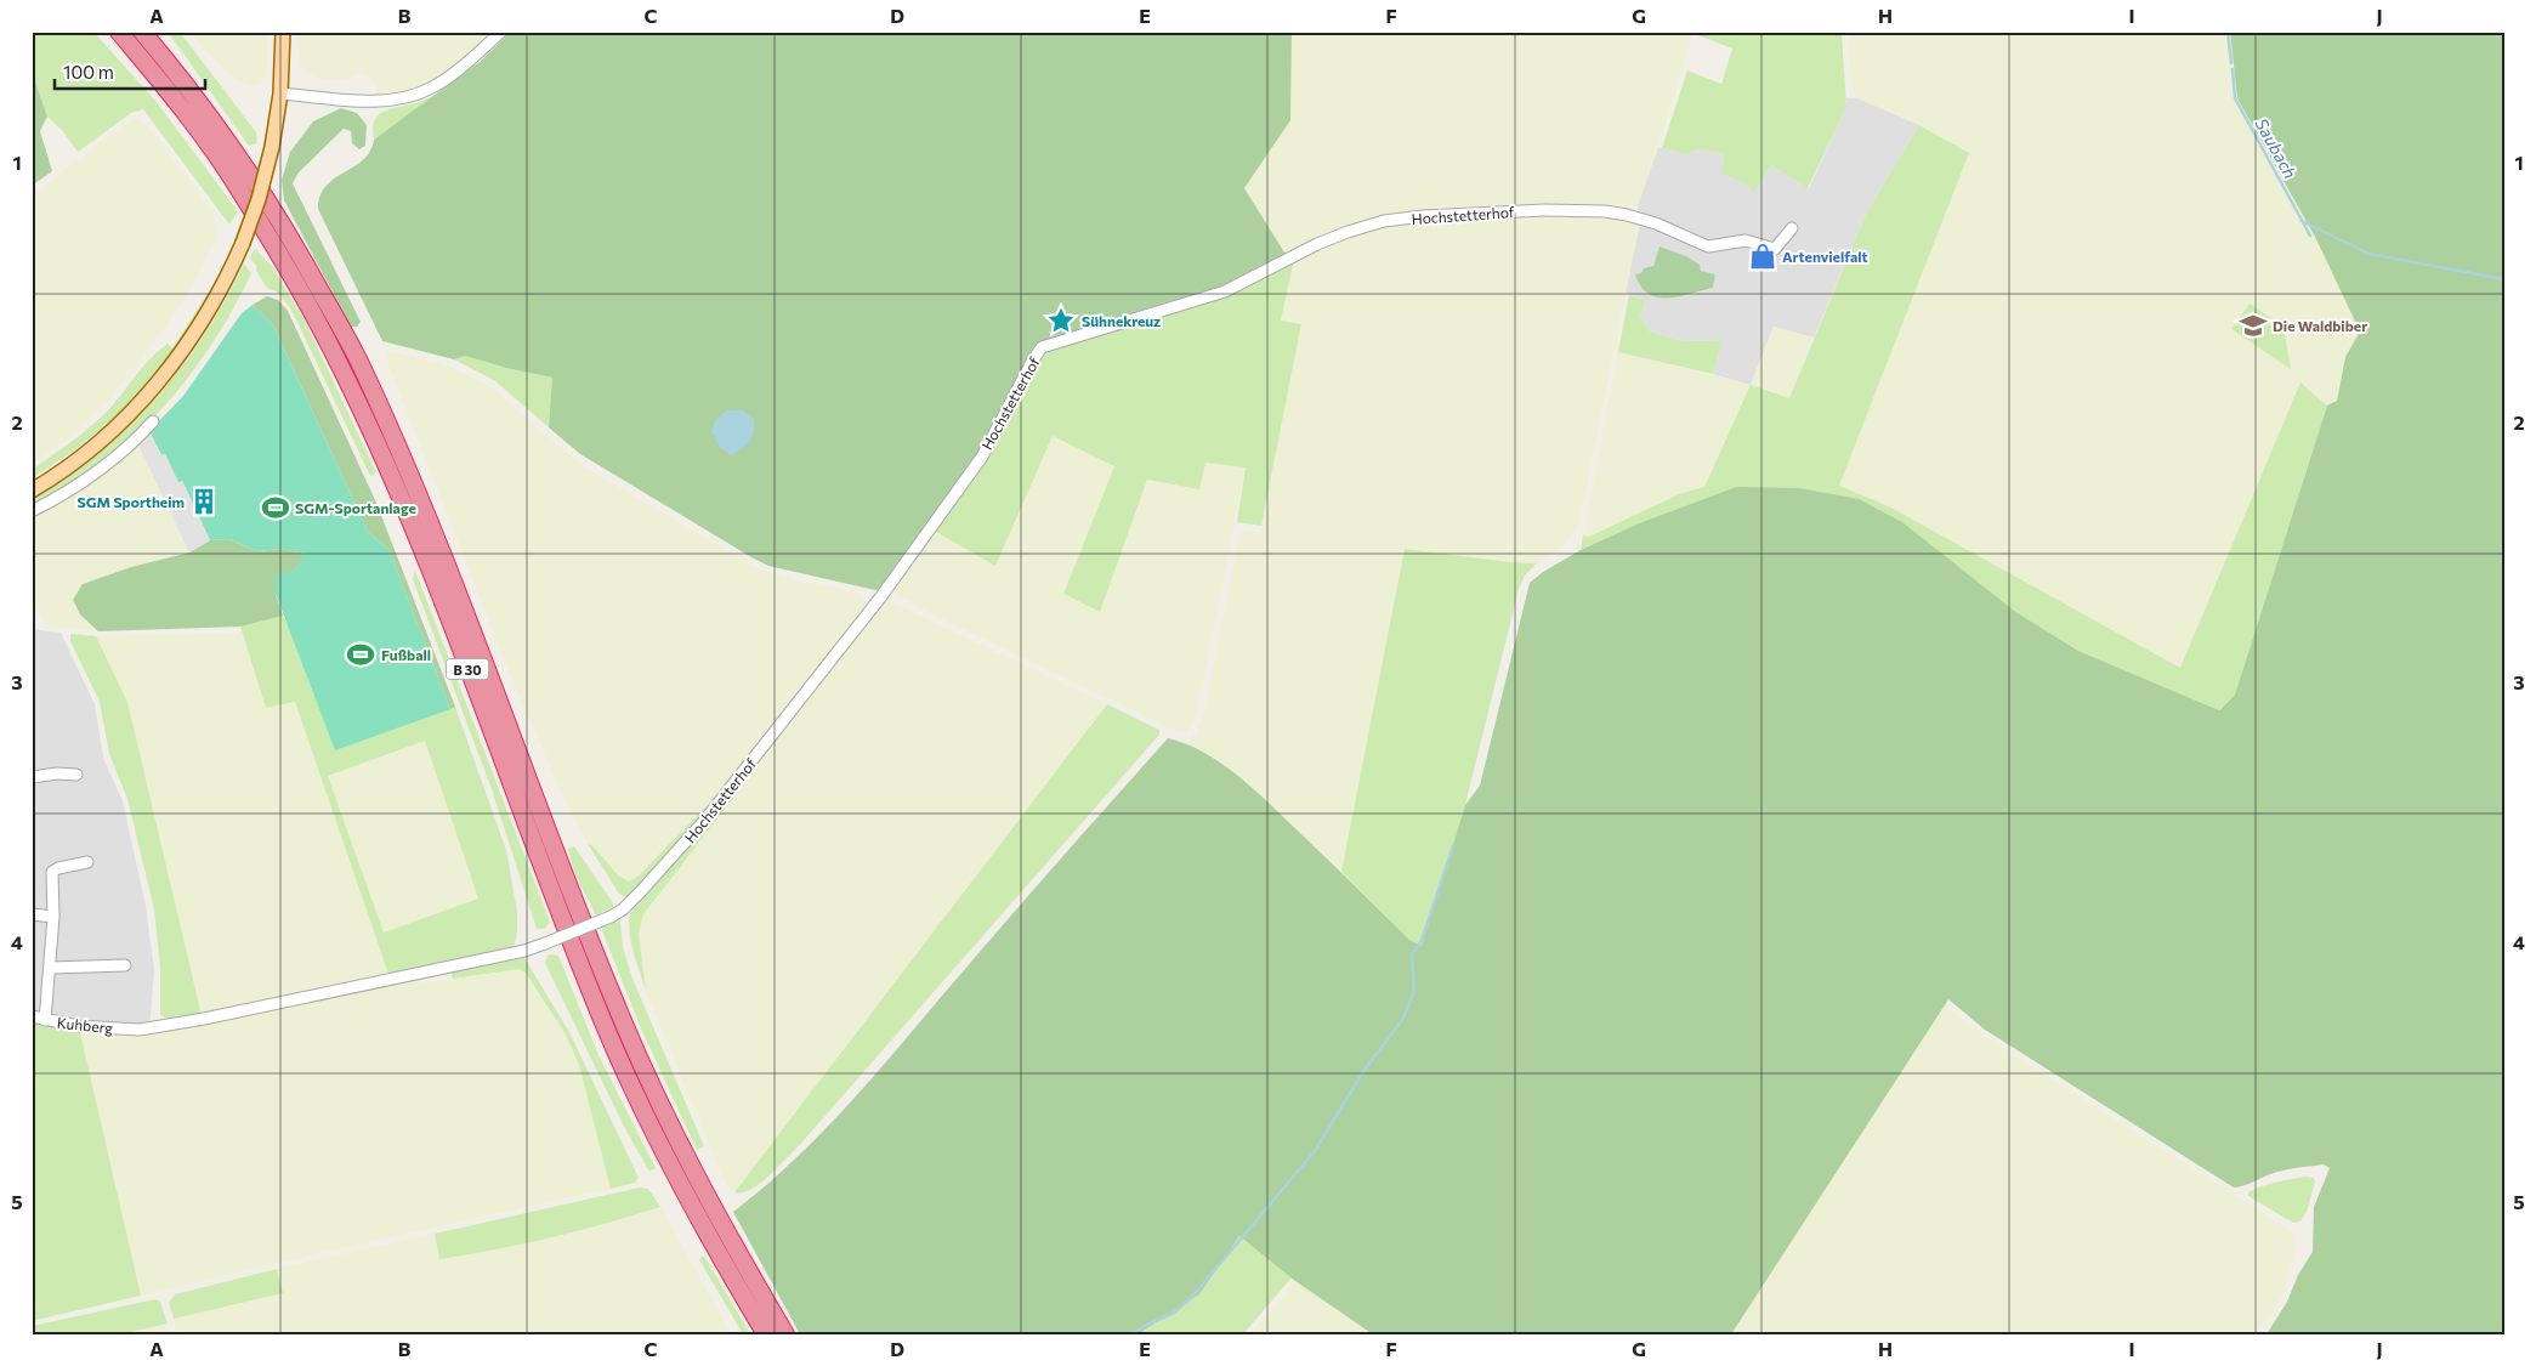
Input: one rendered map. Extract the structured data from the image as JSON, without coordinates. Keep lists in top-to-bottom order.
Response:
{
  "streets": {
    "highway": ["B 30"],
    "street": ["Hochstetterhof", "Kuhberg"]
  },
  "crossings": [
    ["Hochstetterhof", "Kuhberg"]
  ],
  "water": ["Saubach"],
  "places": {
    "shop": ["Artenvielfalt"],
    "place": ["Sühnekreuz"],
    "school or university": ["Die Waldbiber"],
    "building": ["SGM Sportheim"],
    "sports": ["SGM-Sportanlage", "Fußball"]
  },
  "scale_bar": "100 m",
  "grid": {
    "columns": [
      "A",
      "B",
      "C",
      "D",
      "E",
      "F",
      "G",
      "H",
      "I",
      "J"
    ],
    "rows": [
      "1",
      "2",
      "3",
      "4",
      "5"
    ]
  }
}
